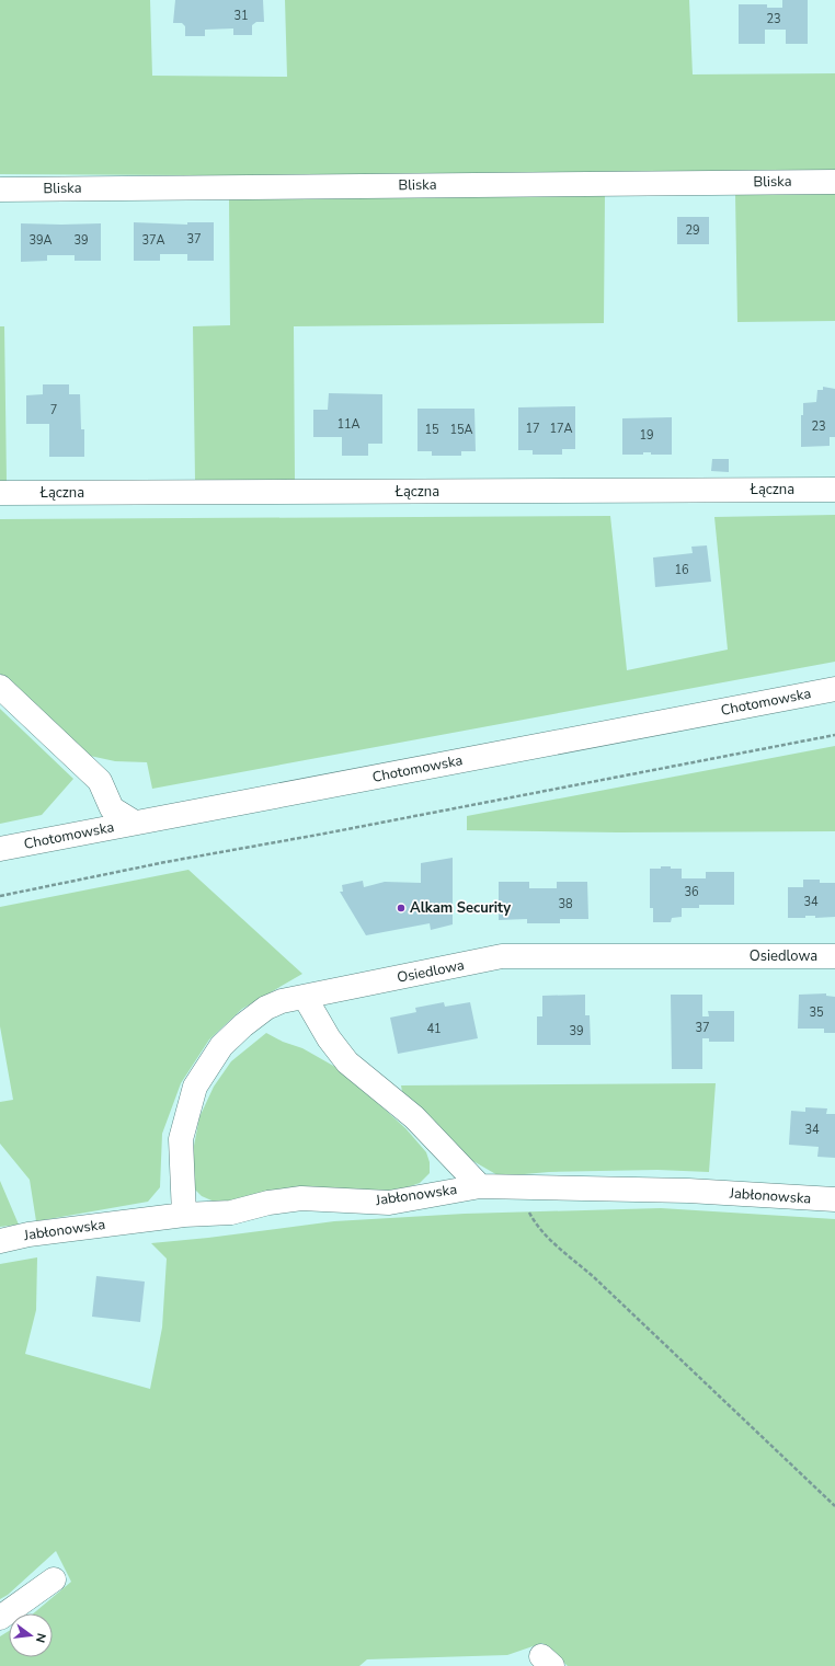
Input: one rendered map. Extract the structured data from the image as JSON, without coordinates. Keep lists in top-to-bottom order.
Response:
{
  "streets": {
    "street": [
      "Bliska",
      "Łączna",
      "Chotomowska",
      "Osiedlowa",
      "Jabłonowska"
    ]
  },
  "crossings": [
    ["Osiedlowa", "Jabłonowska"]
  ],
  "places": ["Alkam Security"],
  "house_numbers": [
    "31",
    "23",
    "29",
    "37",
    "39A",
    "39",
    "37A",
    "7",
    "11A",
    "23",
    "17",
    "17A",
    "15",
    "15A",
    "19",
    "16",
    "36",
    "34",
    "38",
    "35",
    "37",
    "41",
    "39",
    "34"
  ],
  "north": "right"
}
